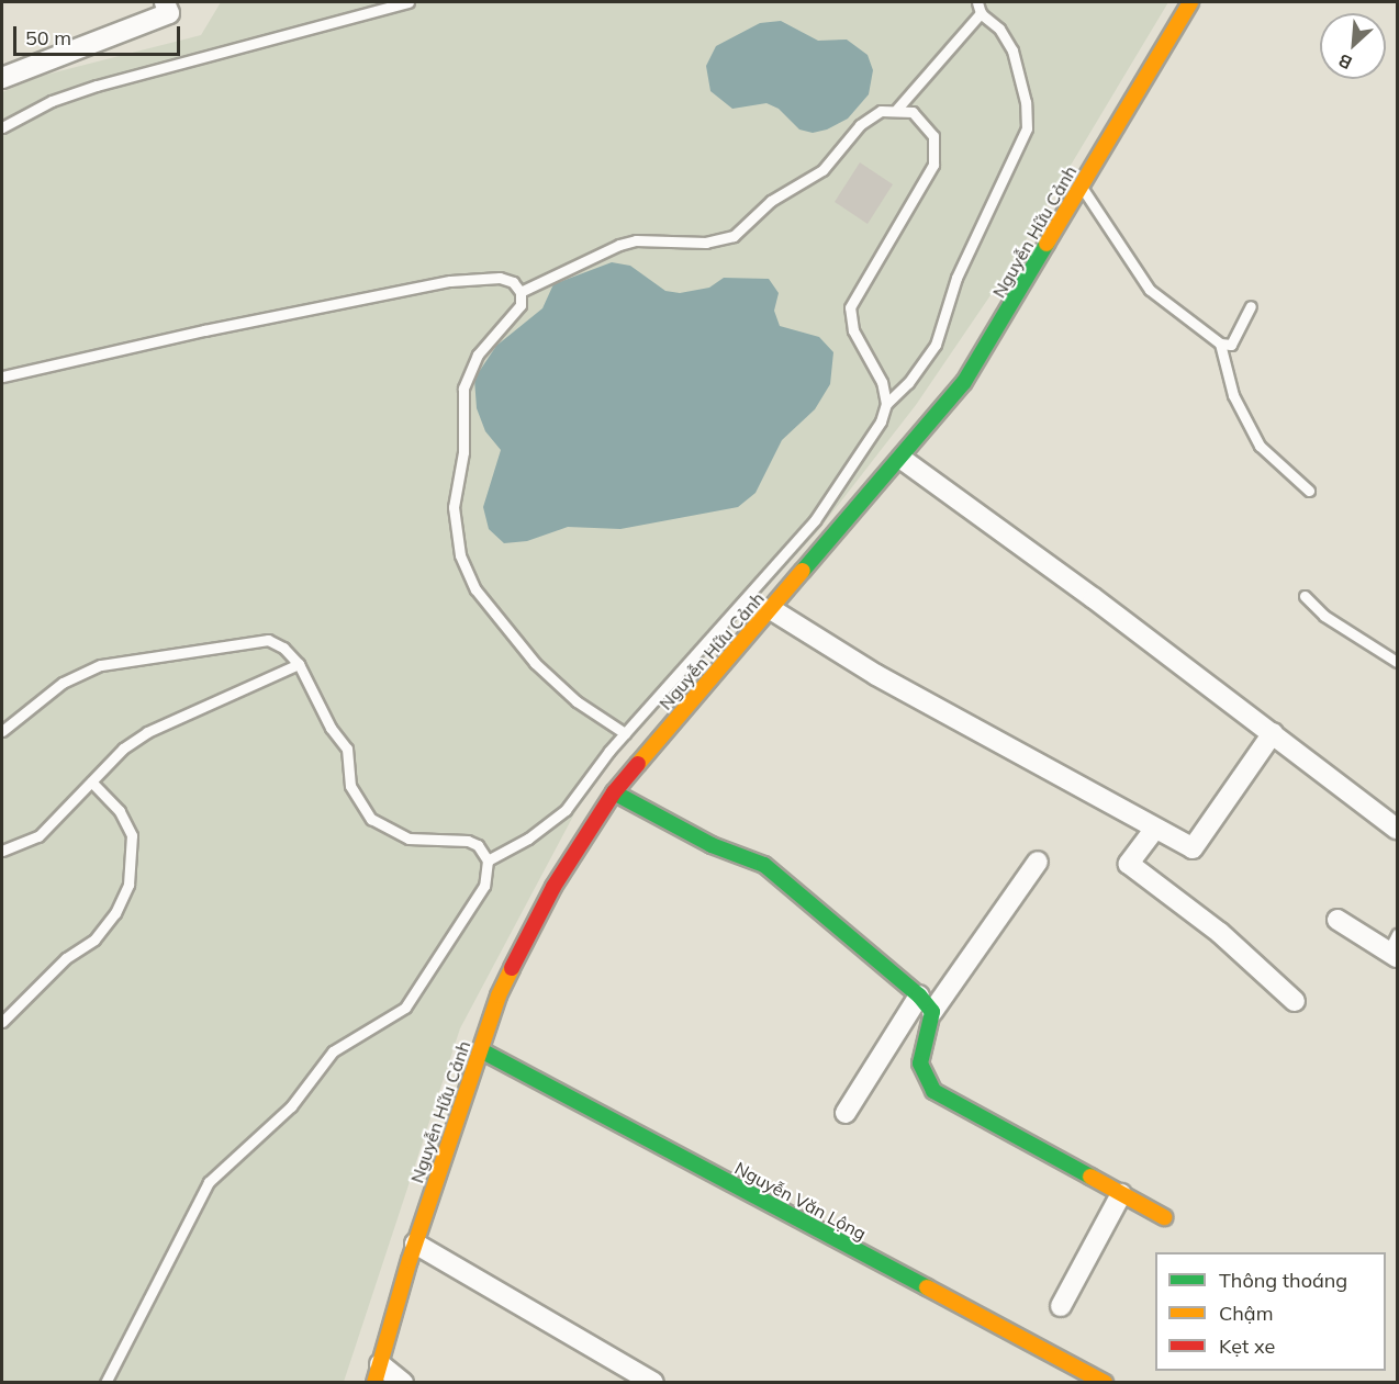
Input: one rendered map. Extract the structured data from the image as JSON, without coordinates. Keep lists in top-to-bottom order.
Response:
{
  "streets": {
    "street": ["Nguyễn Hữu Cảnh", "Nguyễn Văn Lộng"]
  },
  "crossings": [
    ["Nguyễn Hữu Cảnh", "Nguyễn Văn Lộng"]
  ],
  "legend": ["Thông thoáng", "Chậm", "Kẹt xe"],
  "scale_bar": "50 m",
  "north": "bottom left"
}
